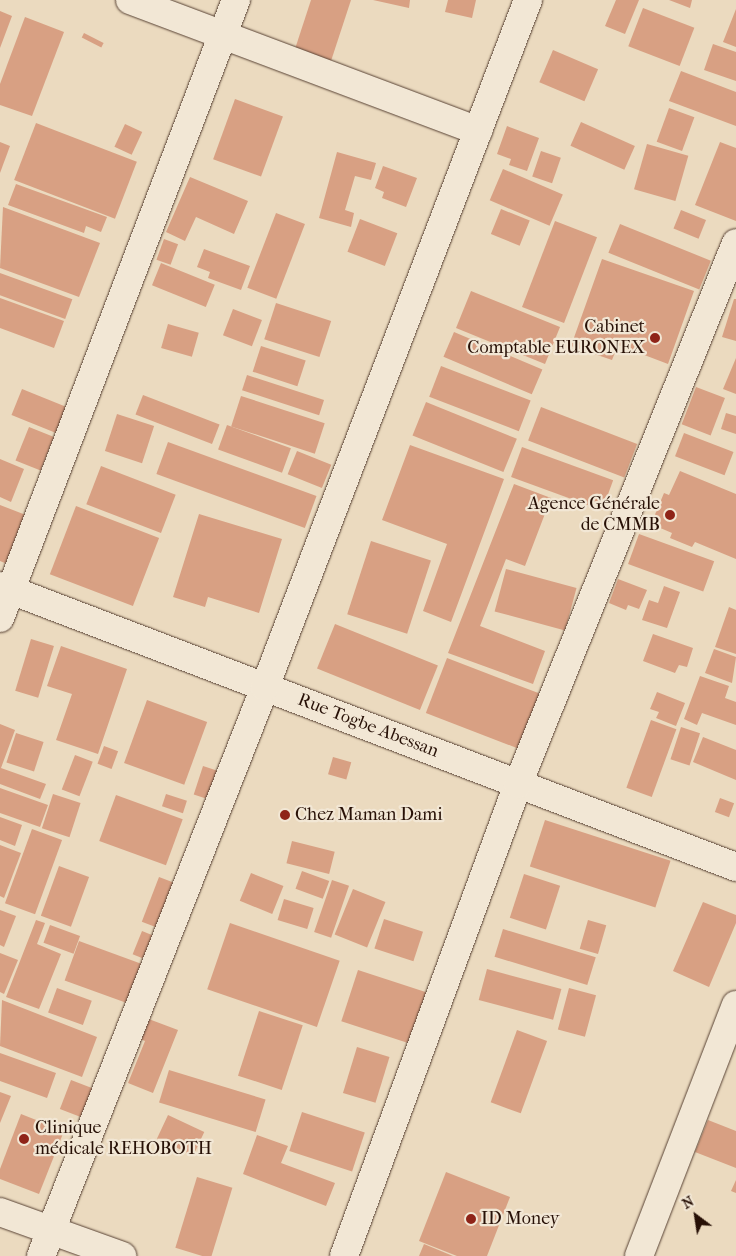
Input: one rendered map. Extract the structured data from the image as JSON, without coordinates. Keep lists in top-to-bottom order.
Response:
{
  "streets": {
    "street": ["Rue Togbe Abessan"]
  },
  "places": [
    "Cabinet Comptable EURONEX",
    "Agence Générale de CMMB",
    "Chez Maman Dami",
    "Clinique médicale REHOBOTH",
    "ID Money"
  ],
  "north": "top left"
}
